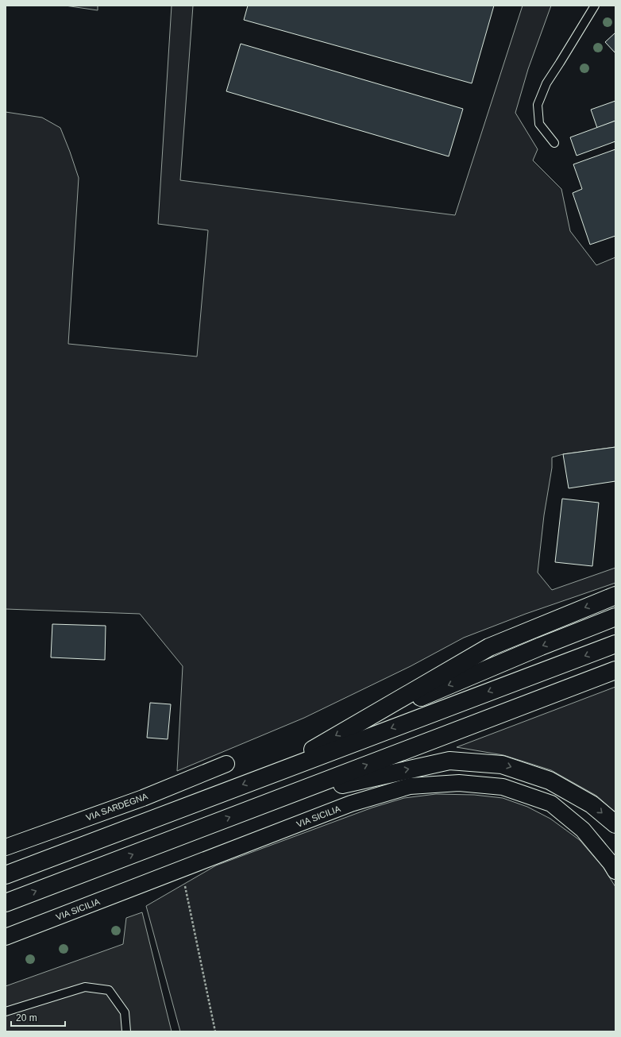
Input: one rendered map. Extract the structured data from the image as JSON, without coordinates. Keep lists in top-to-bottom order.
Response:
{
  "streets": {
    "street": ["VIA SARDEGNA", "VIA SICILIA"]
  },
  "scale_bar": "20 m"
}
